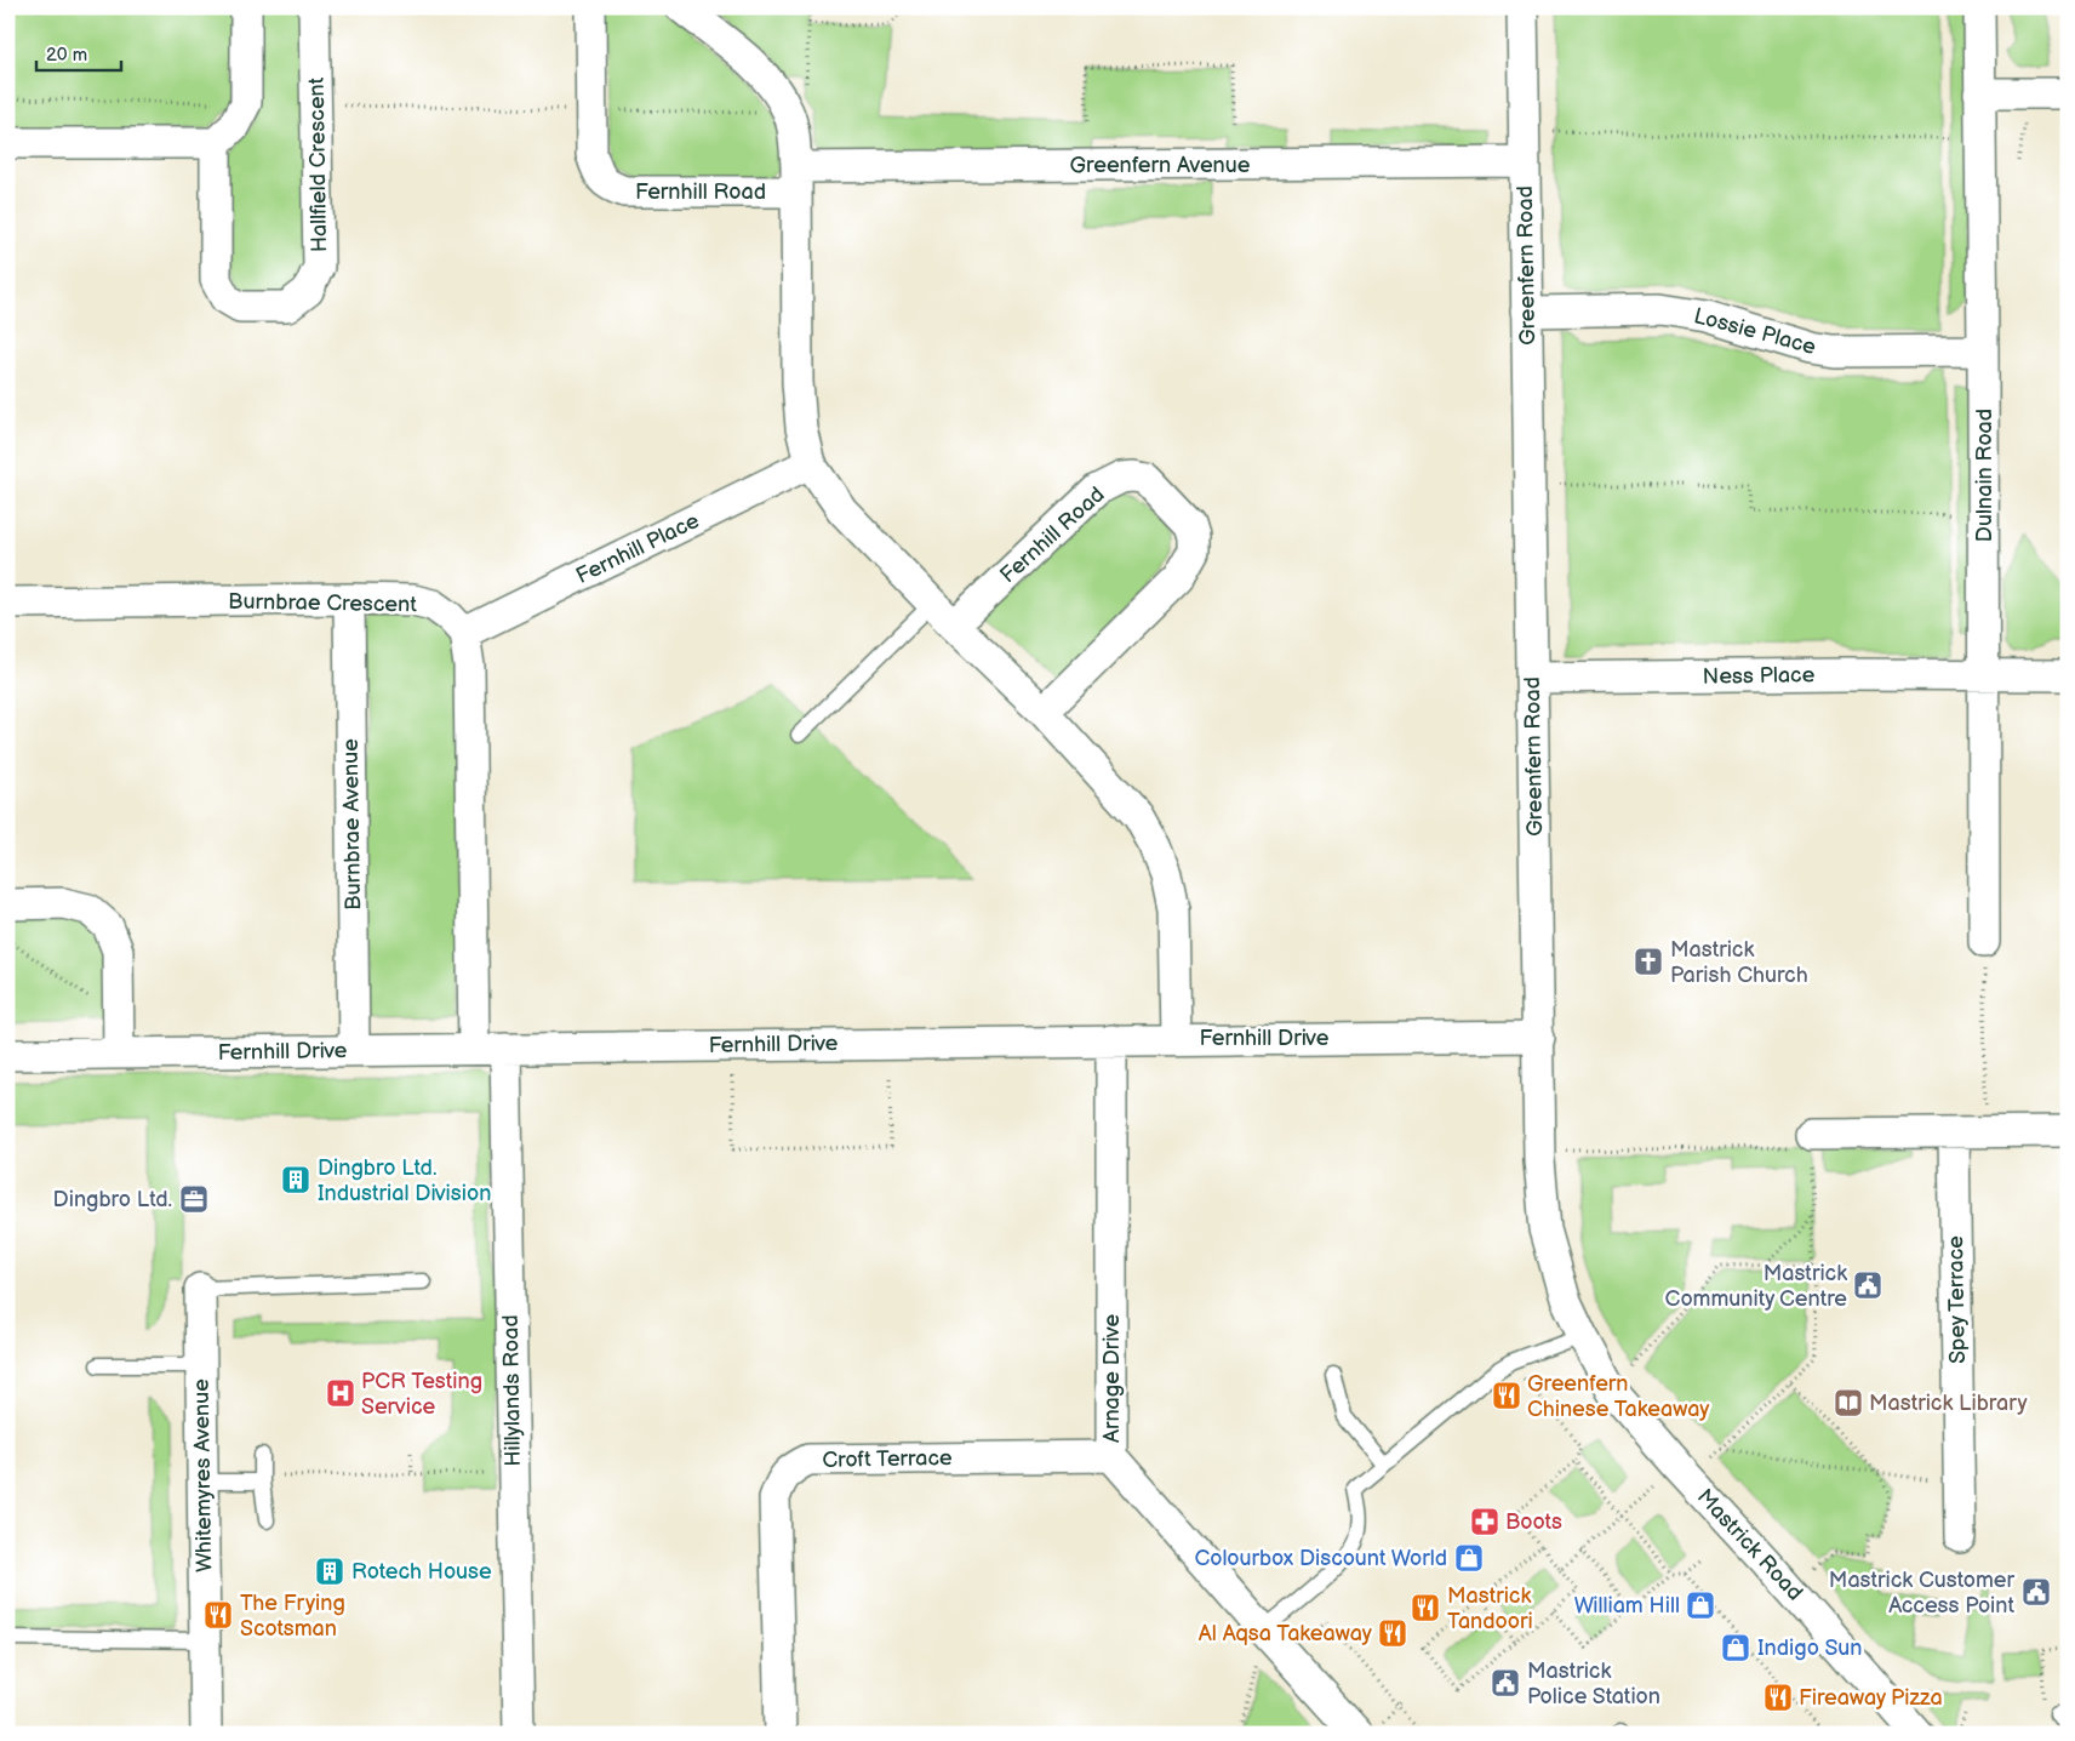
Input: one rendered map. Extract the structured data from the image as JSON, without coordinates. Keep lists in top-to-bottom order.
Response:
{
  "streets": {
    "street": [
      "Hallfield Crescent",
      "Greenfern Avenue",
      "Fernhill Road",
      "Greenfern Road",
      "Lossie Place",
      "Dulnain Road",
      "Fernhill Place",
      "Burnbrae Crescent",
      "Ness Place",
      "Burnbrae Avenue",
      "Fernhill Drive",
      "Spey Terrace",
      "Arnage Drive",
      "Hillylands Road",
      "Croft Terrace",
      "Whitemyres Avenue",
      "Mastrick Road"
    ]
  },
  "crossings": [
    ["Greenfern Avenue", "Fernhill Road"],
    ["Greenfern Avenue", "Greenfern Road"],
    ["Fernhill Road", "Fernhill Place"],
    ["Fernhill Road", "Fernhill Drive"],
    ["Greenfern Road", "Lossie Place"],
    ["Greenfern Road", "Ness Place"],
    ["Greenfern Road", "Fernhill Drive"],
    ["Greenfern Road", "Mastrick Road"],
    ["Lossie Place", "Dulnain Road"],
    ["Dulnain Road", "Ness Place"],
    ["Fernhill Place", "Burnbrae Crescent"],
    ["Burnbrae Crescent", "Burnbrae Avenue"],
    ["Burnbrae Avenue", "Fernhill Drive"],
    ["Fernhill Drive", "Arnage Drive"],
    ["Fernhill Drive", "Hillylands Road"],
    ["Arnage Drive", "Croft Terrace"]
  ],
  "places": {
    "church": ["Mastrick Parish Church"],
    "building": ["Dingbro Ltd. Industrial Division", "Rotech House"],
    "office": ["Dingbro Ltd."],
    "public building": ["Mastrick Community Centre", "Mastrick Customer Access Point", "Mastrick Police Station"],
    "hospital": ["PCR Testing Service"],
    "restaurant": [
      "Greenfern Chinese Takeaway",
      "Mastrick Tandoori",
      "The Frying Scotsman",
      "Al Aqsa Takeaway",
      "Fireaway Pizza"
    ],
    "library": ["Mastrick Library"],
    "pharmacy": ["Boots"],
    "shop": ["Colourbox Discount World", "William Hill", "Indigo Sun"]
  },
  "scale_bar": "20 m"
}
